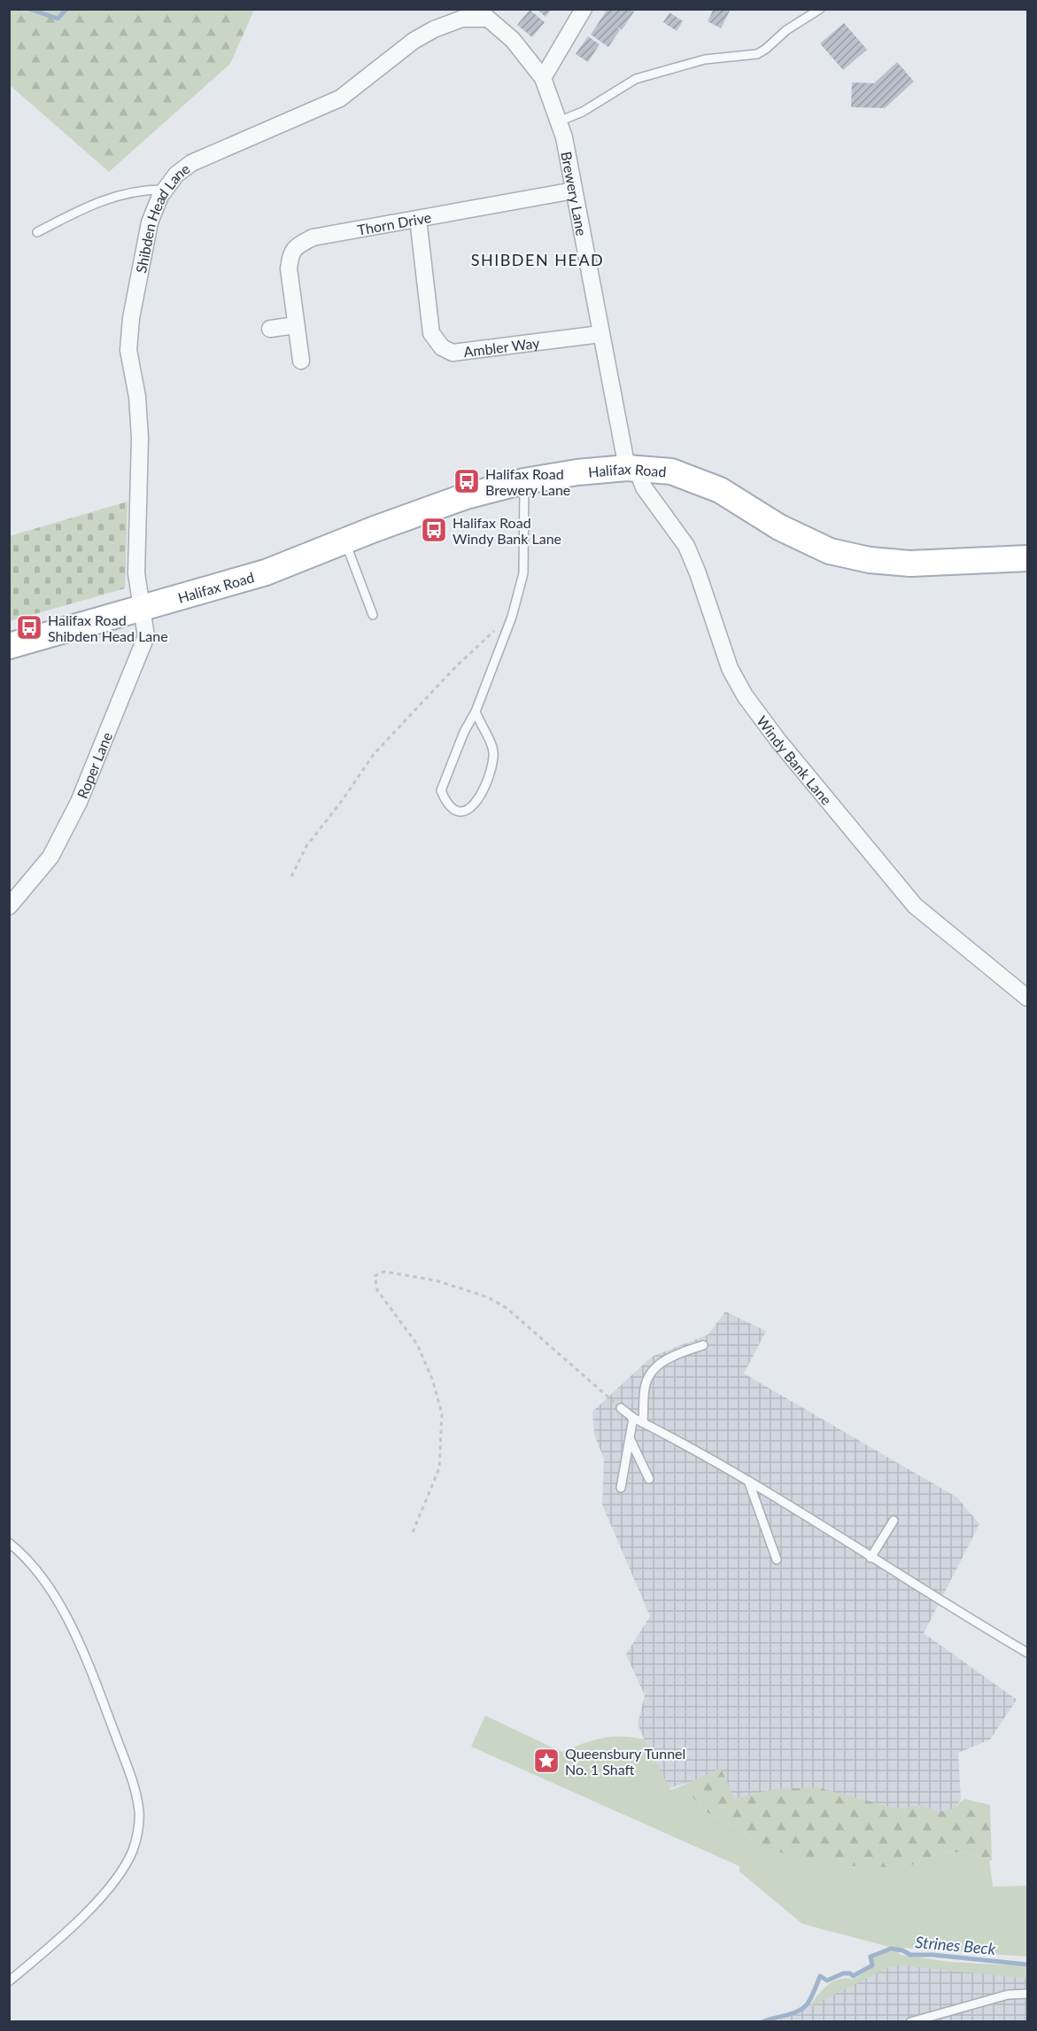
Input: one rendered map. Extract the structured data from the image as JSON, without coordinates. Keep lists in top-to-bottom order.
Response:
{
  "streets": {
    "main road": ["Halifax Road"],
    "street": [
      "Brewery Lane",
      "Shibden Head Lane",
      "Thorn Drive",
      "Ambler Way",
      "Windy Bank Lane",
      "Roper Lane"
    ]
  },
  "crossings": [
    ["Brewery Lane", "Shibden Head Lane"],
    ["Brewery Lane", "Thorn Drive"],
    ["Brewery Lane", "Ambler Way"],
    ["Brewery Lane", "Halifax Road"],
    ["Brewery Lane", "Windy Bank Lane"],
    ["Shibden Head Lane", "Halifax Road"],
    ["Shibden Head Lane", "Roper Lane"],
    ["Thorn Drive", "Ambler Way"],
    ["Halifax Road", "Windy Bank Lane"],
    ["Halifax Road", "Roper Lane"]
  ],
  "districts": ["SHIBDEN HEAD"],
  "water": ["Strines Beck"],
  "places": {
    "bus stop": ["Halifax Road Brewery Lane", "Halifax Road Windy Bank Lane", "Halifax Road Shibden Head Lane"],
    "place": ["Queensbury Tunnel No. 1 Shaft"]
  }
}
